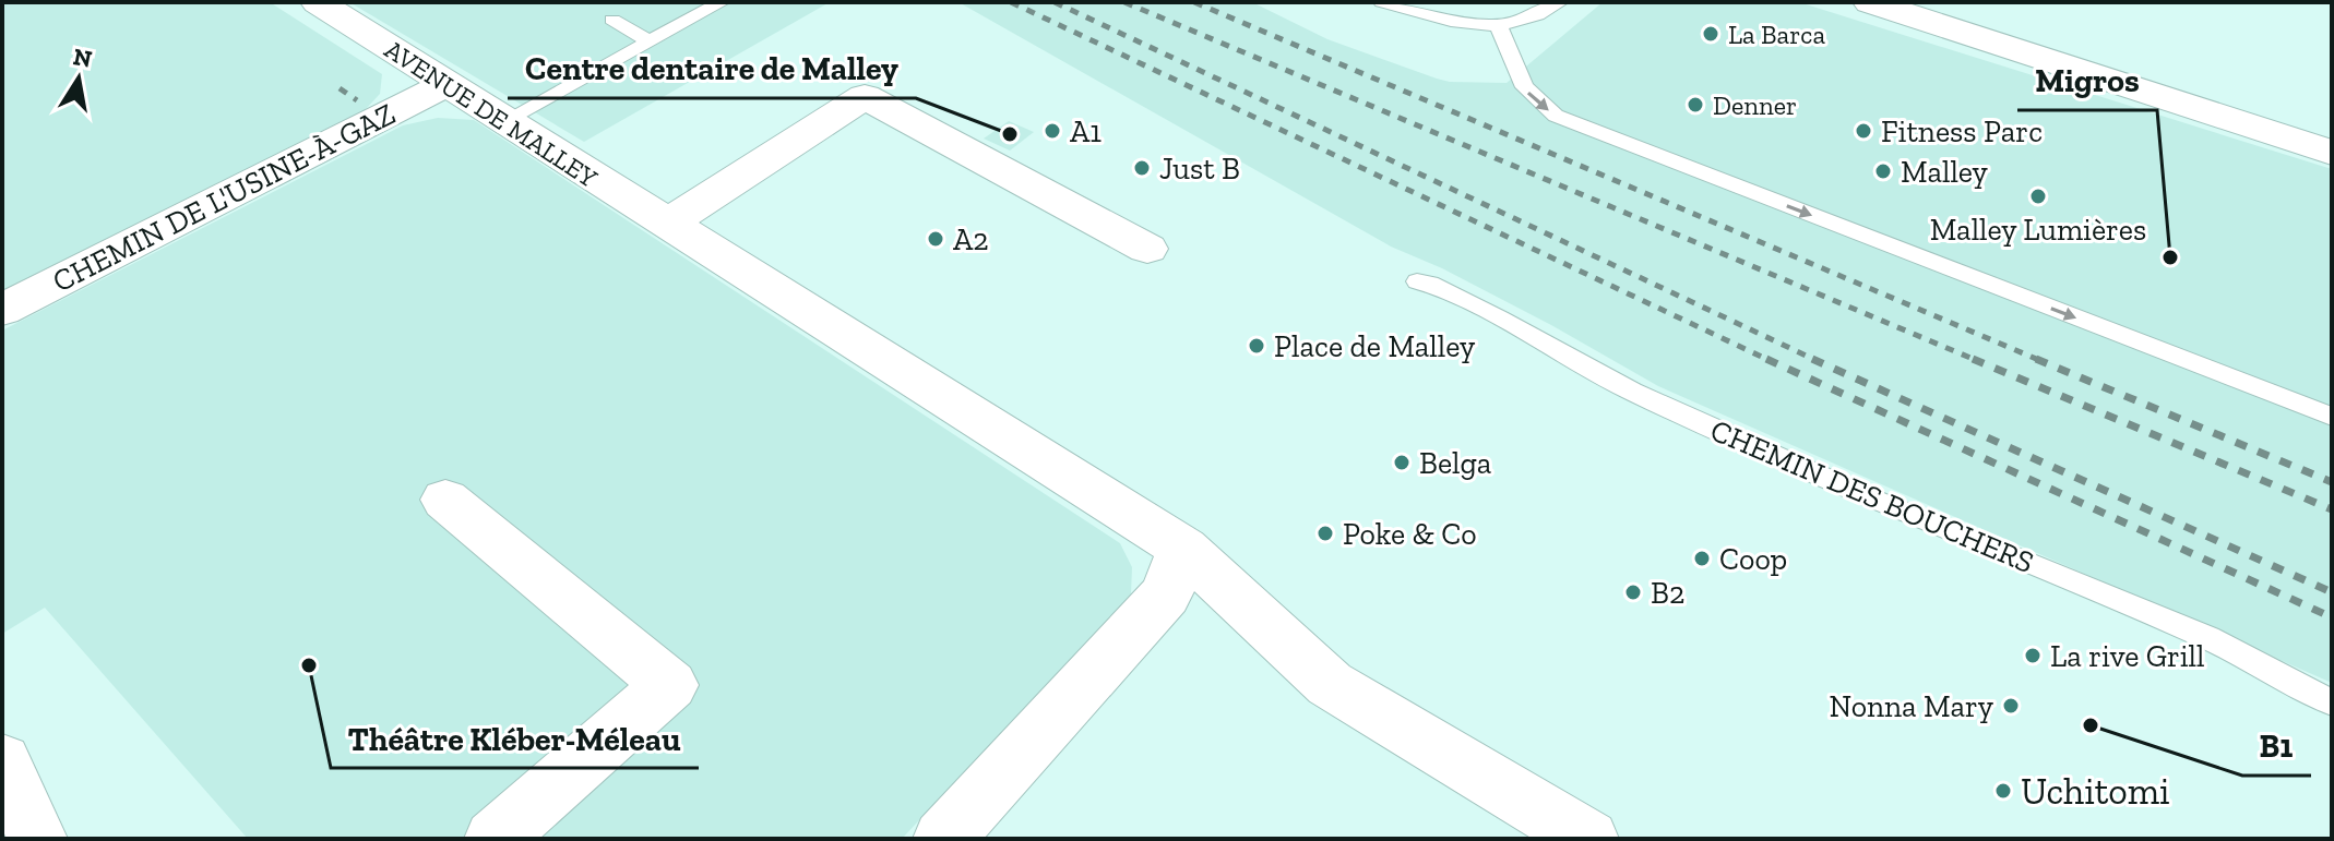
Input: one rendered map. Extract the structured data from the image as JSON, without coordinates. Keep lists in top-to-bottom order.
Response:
{
  "streets": {
    "street": ["AVENUE DE MALLEY", "CHEMIN DE L'USINE-À-GAZ"],
    "lane": ["CHEMIN DES BOUCHERS"]
  },
  "crossings": [
    ["AVENUE DE MALLEY", "CHEMIN DE L'USINE-À-GAZ"]
  ],
  "places": [
    "La Barca",
    "Denner",
    "A1",
    "Fitness Parc",
    "Centre dentaire de Malley",
    "Just B",
    "Malley",
    "Malley Lumières",
    "A2",
    "Migros",
    "Place de Malley",
    "Belga",
    "Poke & Co",
    "Coop",
    "B2",
    "La rive Grill",
    "Théâtre Kléber-Méleau",
    "Nonna Mary",
    "B1",
    "Uchitomi"
  ],
  "north": "top"
}
